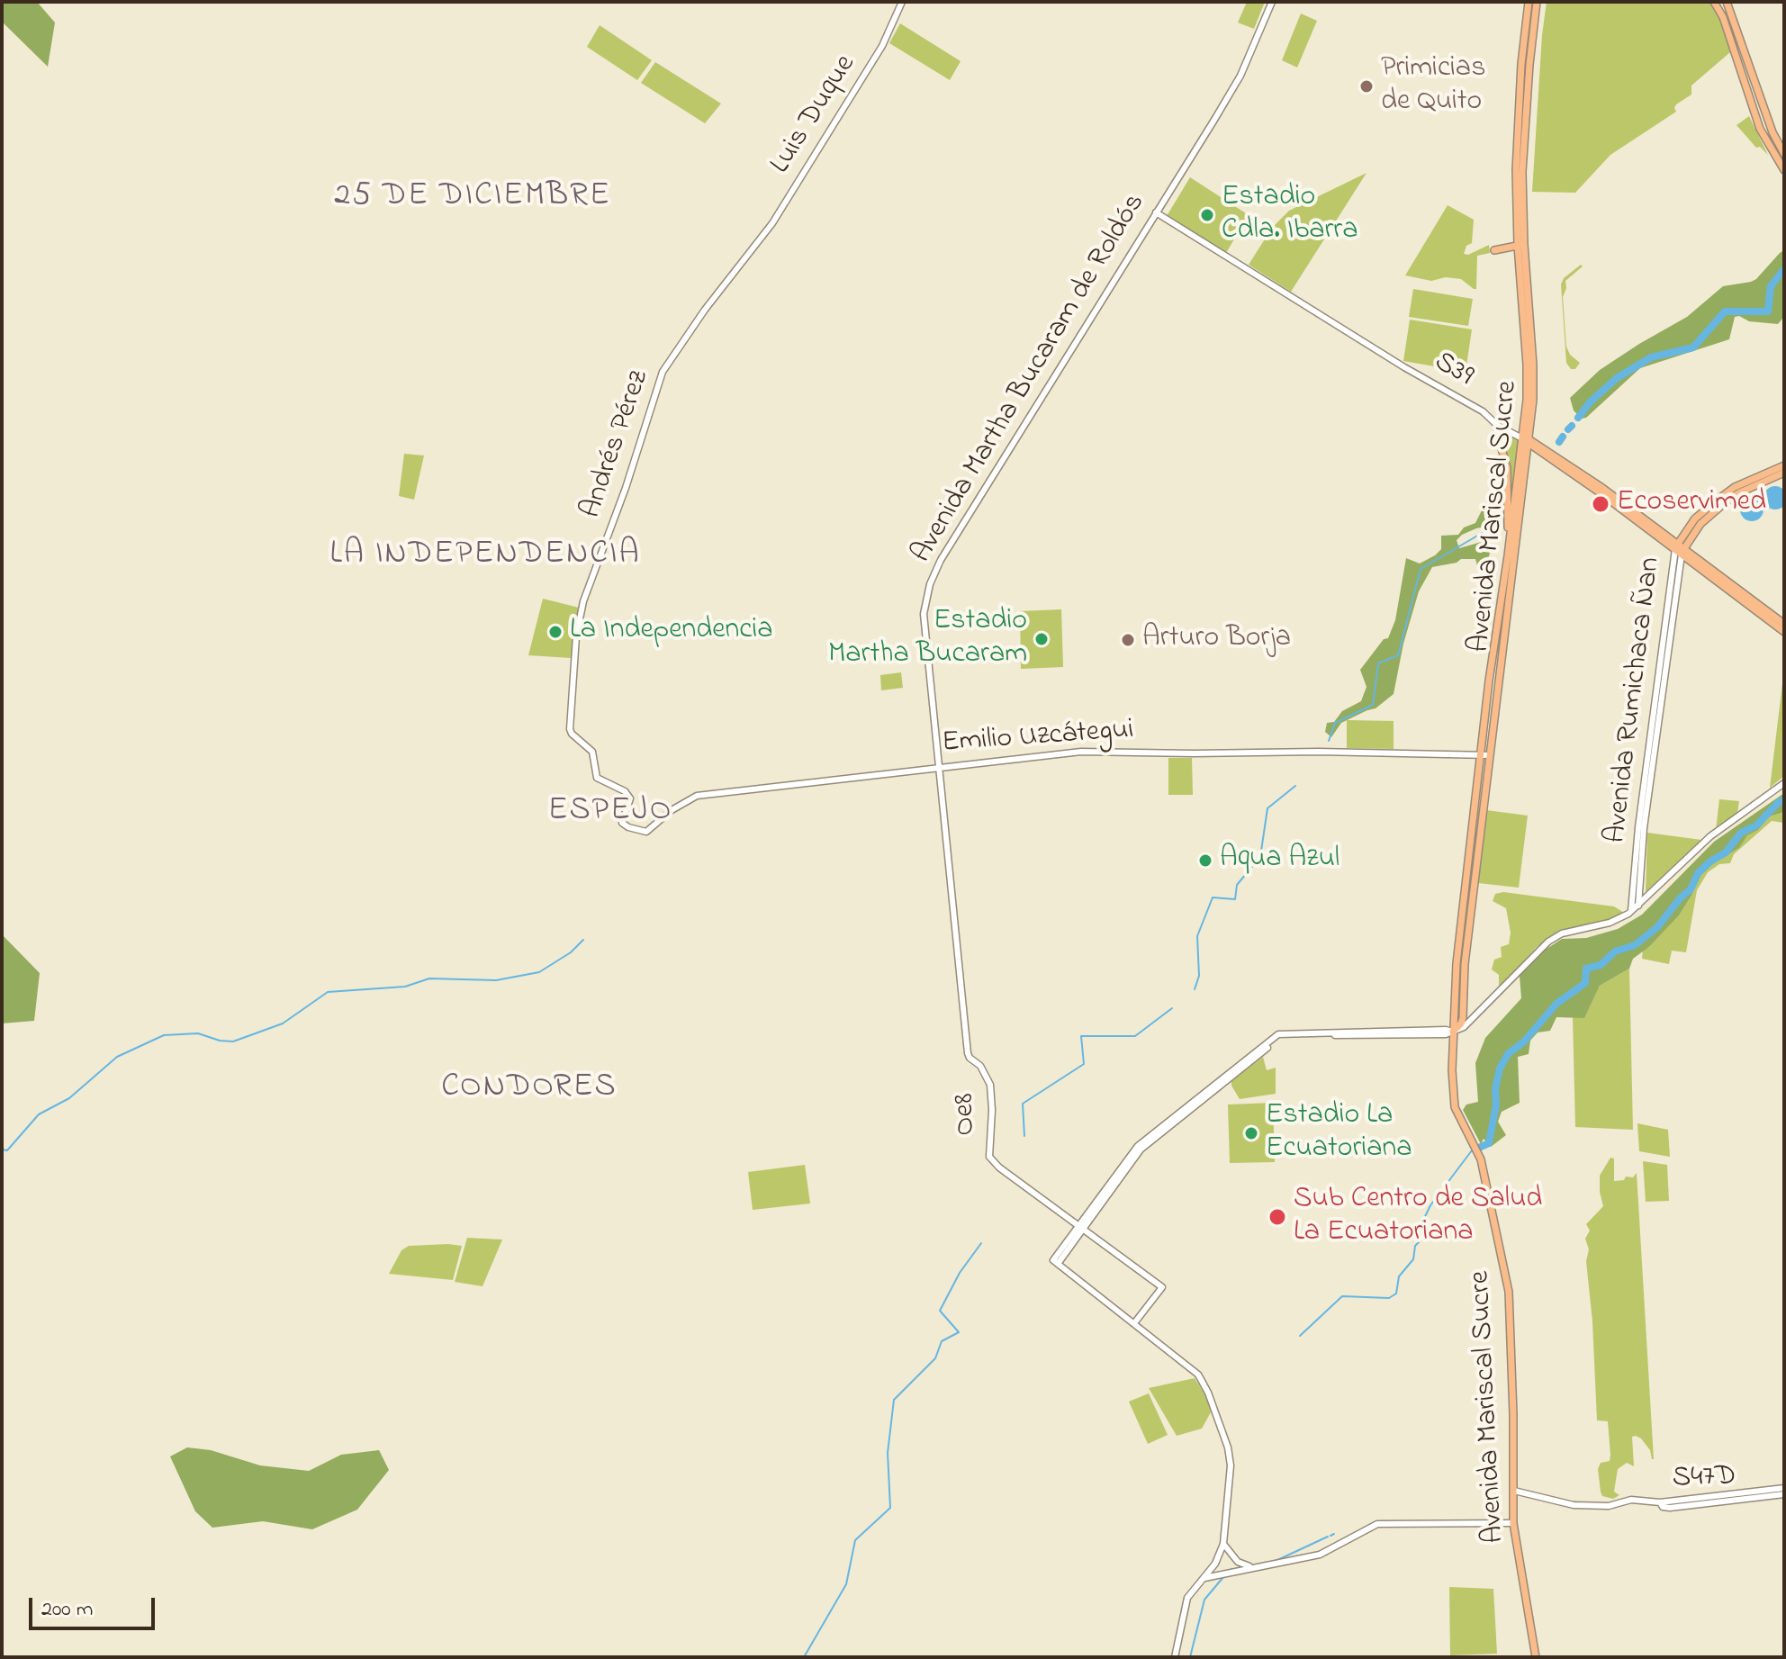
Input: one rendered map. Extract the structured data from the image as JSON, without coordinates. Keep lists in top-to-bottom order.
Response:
{
  "streets": {
    "main road": ["Avenida Mariscal Sucre", "Avenida Rumichaca Ñan"],
    "street": [
      "Luis Duque",
      "S39",
      "Avenida Martha Bucaram de Roldós",
      "Andrés Pérez",
      "Emilio Uzcátegui",
      "Oe8",
      "S47D"
    ]
  },
  "crossings": [
    ["Luis Duque", "Andrés Pérez"],
    ["S39", "Avenida Martha Bucaram de Roldós"],
    ["S39", "Avenida Mariscal Sucre"],
    ["Avenida Martha Bucaram de Roldós", "Emilio Uzcátegui"],
    ["Avenida Martha Bucaram de Roldós", "Oe8"],
    ["Andrés Pérez", "Emilio Uzcátegui"],
    ["Avenida Mariscal Sucre", "Emilio Uzcátegui"]
  ],
  "districts": [
    "25 DE DICIEMBRE",
    "LA INDEPENDENCIA",
    "ESPEJO",
    "CONDORES"
  ],
  "places": [
    "Primicias de Quito",
    "Estadio Cdla. Ibarra",
    "Ecoservimed",
    "La Independencia",
    "Estadio Martha Bucaram",
    "Arturo Borja",
    "Aqua Azul",
    "Estadio La Ecuatoriana",
    "Sub Centro de Salud La Ecuatoriana"
  ],
  "scale_bar": "200 m"
}
